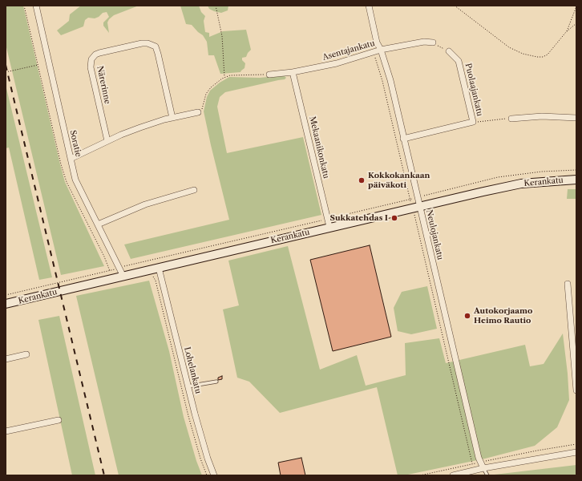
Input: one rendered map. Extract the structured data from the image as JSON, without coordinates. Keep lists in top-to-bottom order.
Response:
{
  "streets": {
    "street": [
      "Asentajankatu",
      "Närerinne",
      "Puolaajankatu",
      "Soratie",
      "Mekaanikonkatu",
      "Kerankatu",
      "Neulojankatu",
      "Lohelankatu"
    ]
  },
  "crossings": [
    ["Asentajankatu", "Mekaanikonkatu"],
    ["Asentajankatu", "Neulojankatu"],
    ["Puolaajankatu", "Neulojankatu"],
    ["Soratie", "Kerankatu"],
    ["Mekaanikonkatu", "Kerankatu"],
    ["Kerankatu", "Neulojankatu"],
    ["Kerankatu", "Lohelankatu"]
  ],
  "places": ["Kokkokankaan päiväkoti", "Sukkatehdas I", "Autokorjaamo Heimo Rautio"]
}
